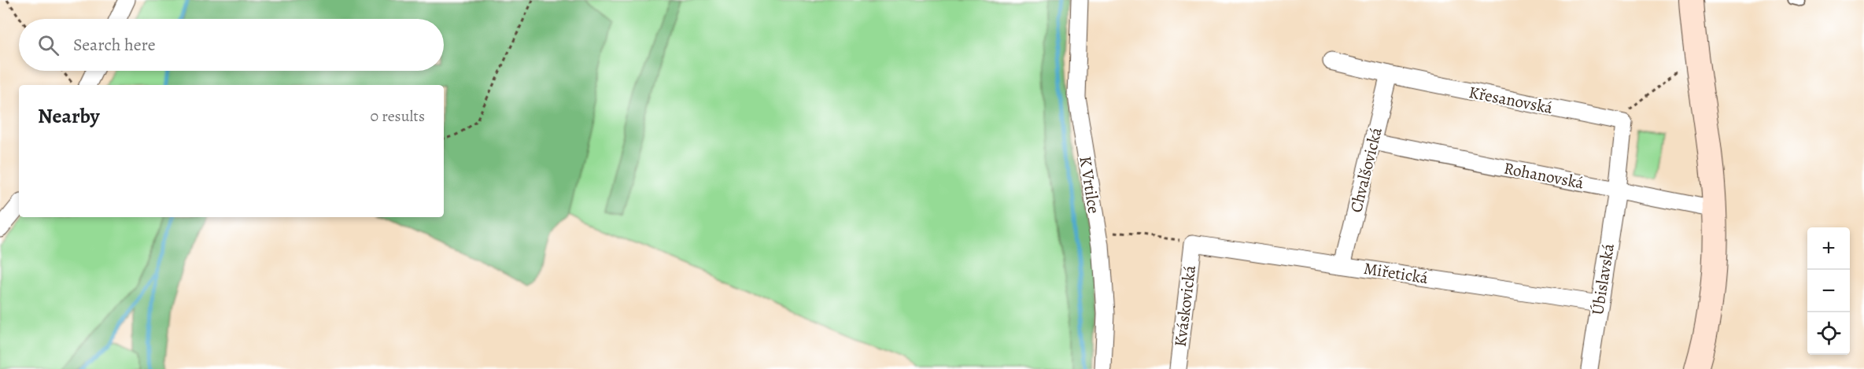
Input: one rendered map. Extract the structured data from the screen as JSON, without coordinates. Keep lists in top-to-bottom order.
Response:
{
  "streets": {
    "street": [
      "Křesanovská",
      "Chvalšovická",
      "Rohanovská",
      "K Vrtilce",
      "Miřetická",
      "Úbislavská",
      "Kváskovická"
    ]
  },
  "crossings": [
    ["Křesanovská", "Chvalšovická"],
    ["Chvalšovická", "Rohanovská"],
    ["Chvalšovická", "Miřetická"],
    ["Rohanovská", "Úbislavská"],
    ["Miřetická", "Úbislavská"],
    ["Miřetická", "Kváskovická"]
  ],
  "page": {
    "search": "Search here",
    "heading": ["Nearby", "0 results"],
    "map_buttons": ["+", "−"]
  }
}
